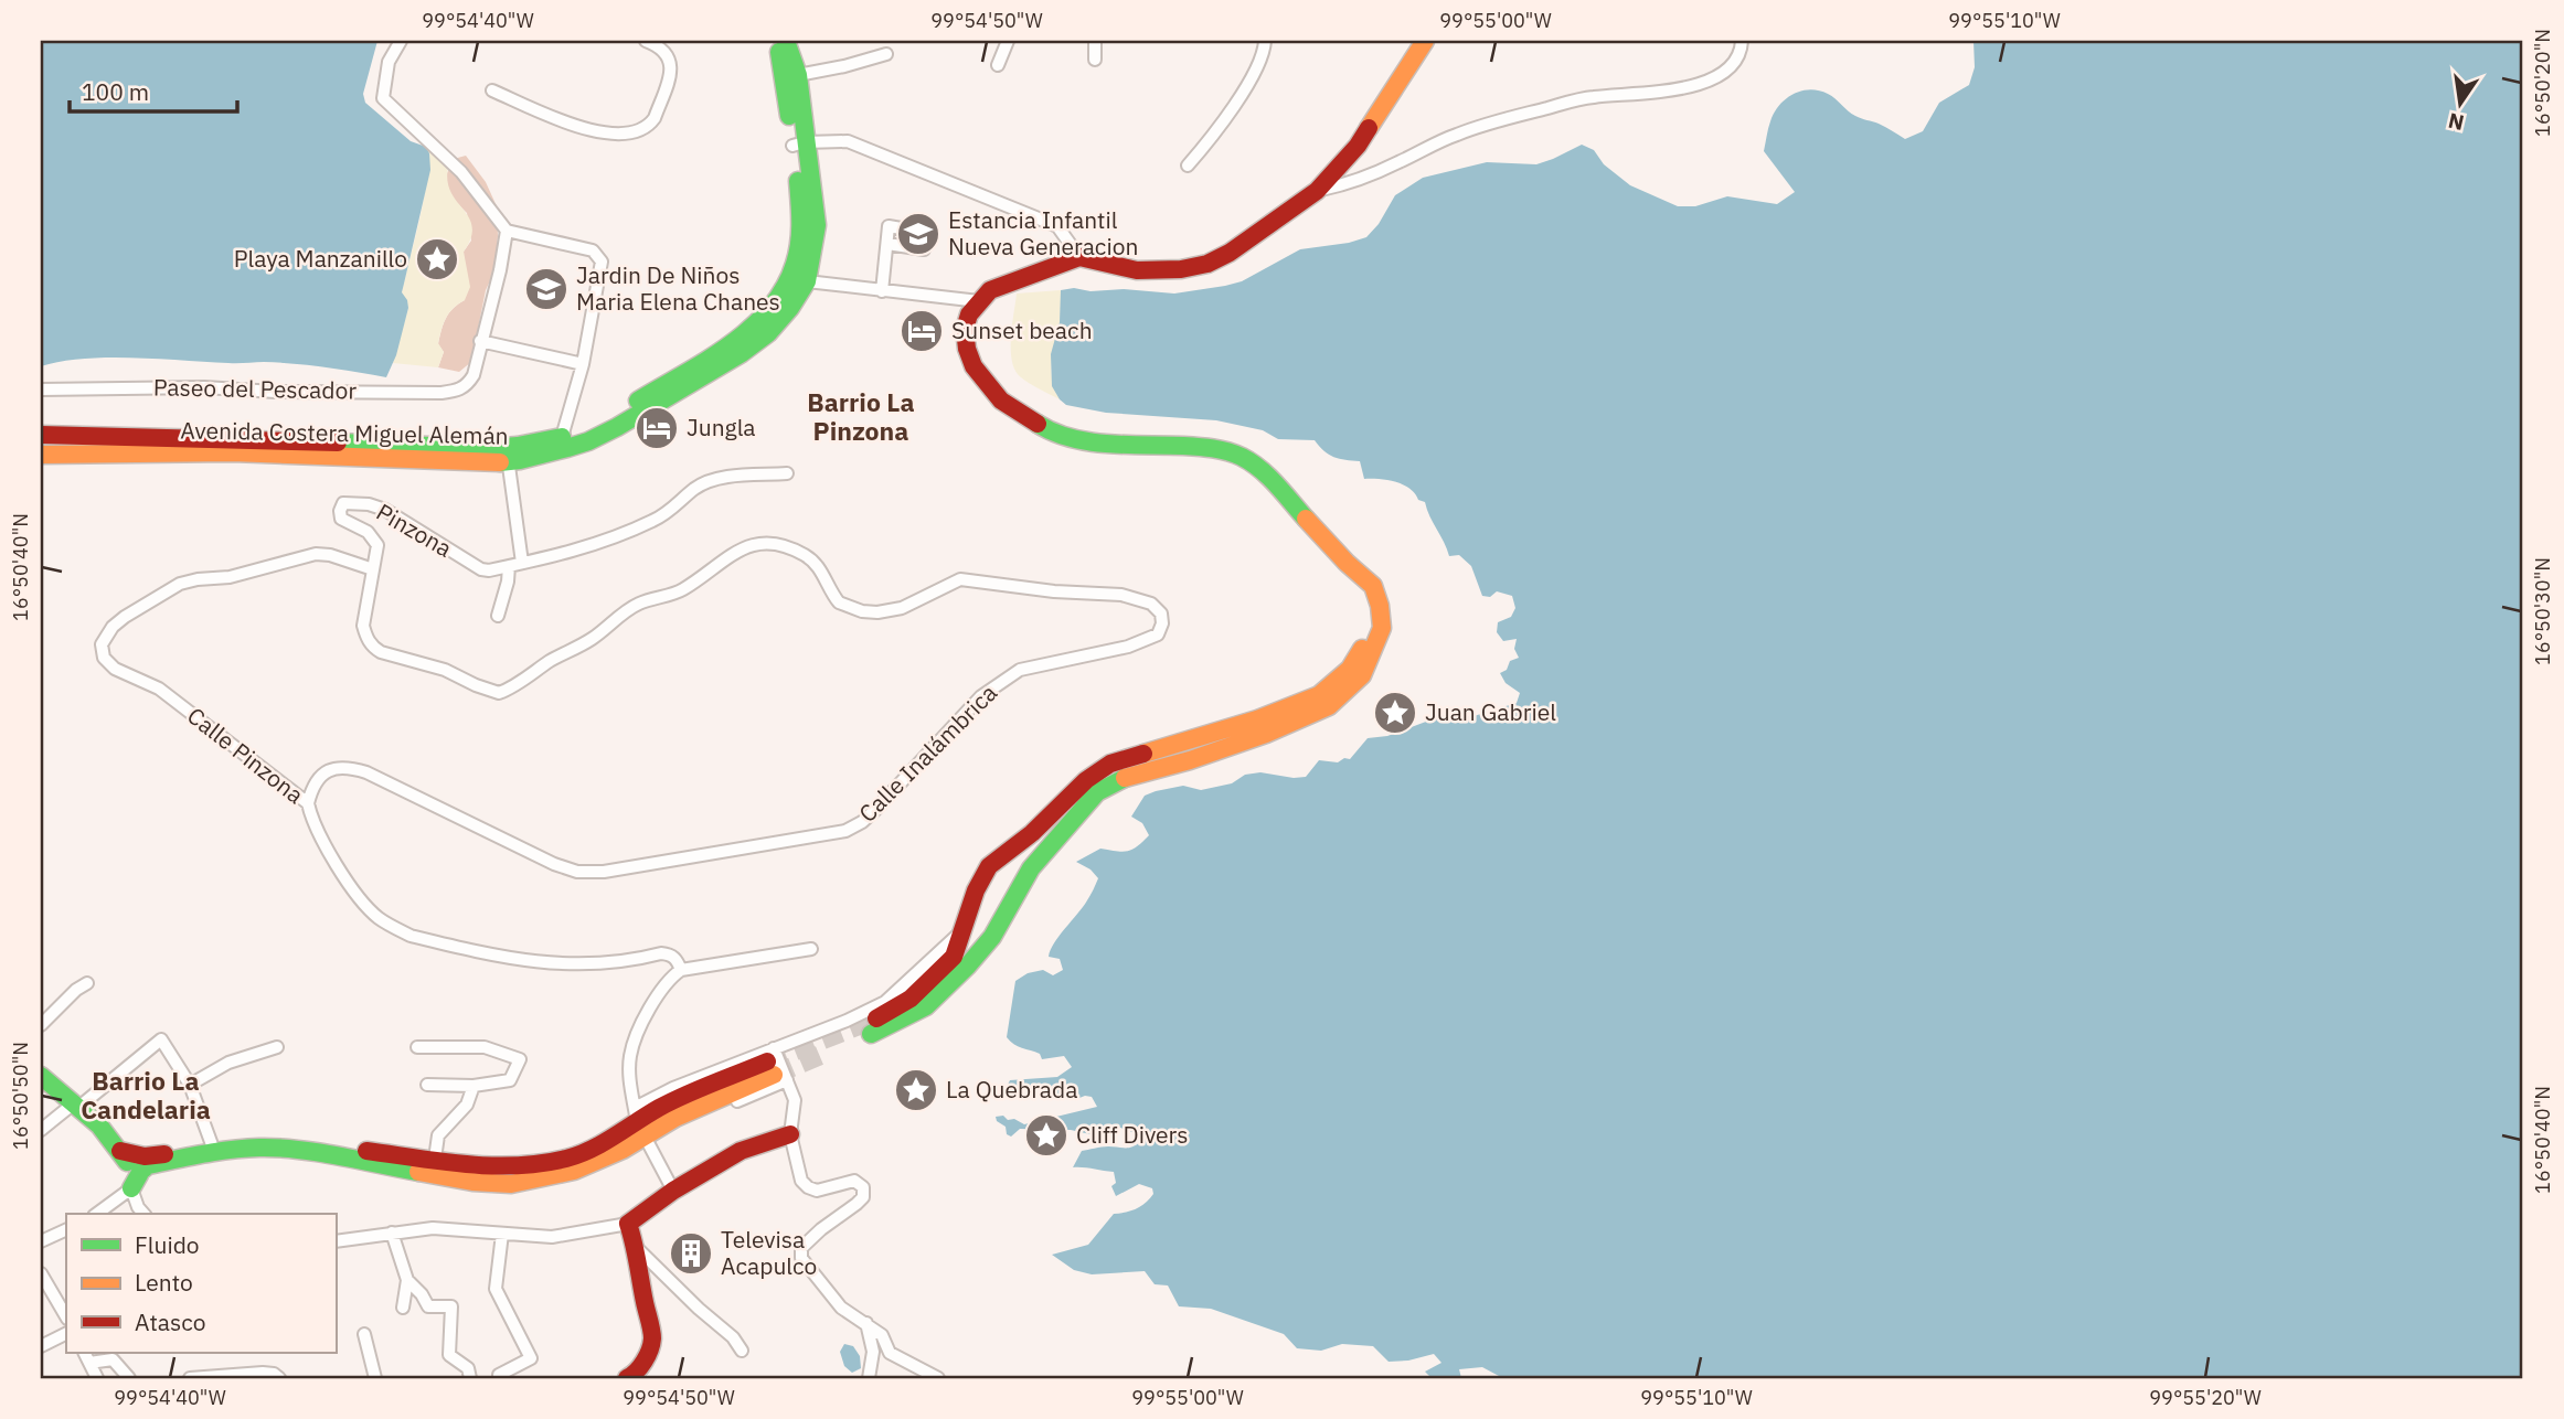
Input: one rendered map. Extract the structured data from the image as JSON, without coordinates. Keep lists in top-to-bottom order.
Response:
{
  "streets": {
    "main road": ["Avenida Costera Miguel Alemán"],
    "street": [
      "Paseo del Pescador",
      "Pinzona",
      "Calle Inalámbrica",
      "Calle Pinzona"
    ]
  },
  "crossings": [
    ["Pinzona", "Calle Inalámbrica"],
    ["Pinzona", "Calle Pinzona"],
    ["Calle Inalámbrica", "Calle Pinzona"]
  ],
  "districts": ["Barrio La Pinzona", "Barrio La Candelaria"],
  "places": {
    "school or university": ["Estancia Infantil Nueva Generacion", "Jardin De Niños Maria Elena Chanes"],
    "place": [
      "Playa Manzanillo",
      "Juan Gabriel",
      "La Quebrada",
      "Cliff Divers"
    ],
    "hotel": ["Sunset beach", "Jungla"],
    "building": ["Televisa Acapulco"]
  },
  "legend": ["Fluido", "Lento", "Atasco"],
  "scale_bar": "100 m",
  "north": "bottom",
  "coordinates": [
    "99°54'40\"W",
    "99°54'50\"W",
    "99°55'00\"W",
    "99°55'10\"W",
    "16°50'20\"N",
    "16°50'40\"N",
    "16°50'30\"N",
    "16°50'50\"N",
    "99°55'20\"W"
  ]
}
